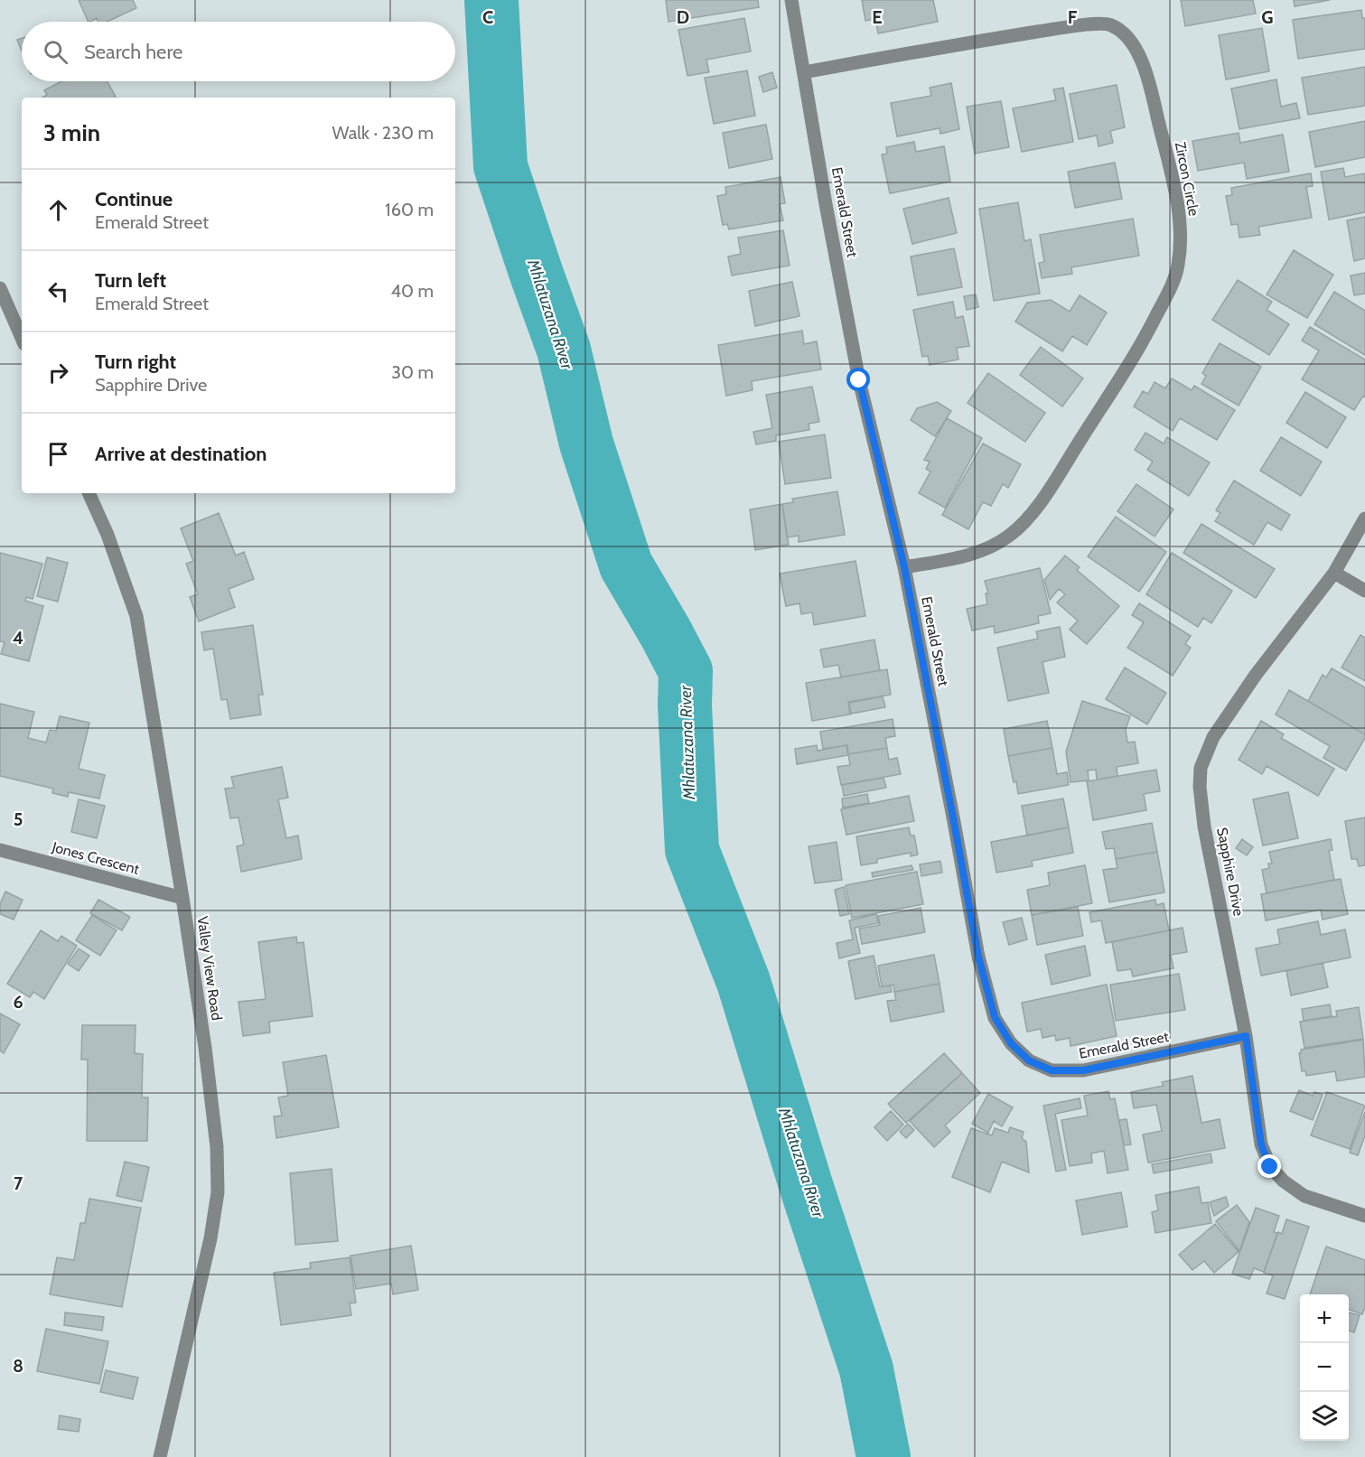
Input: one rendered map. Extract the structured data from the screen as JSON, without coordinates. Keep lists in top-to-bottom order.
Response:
{
  "streets": {
    "street": [
      "Zircon Circle",
      "Emerald Street",
      "Jones Crescent",
      "Sapphire Drive",
      "Valley View Road"
    ]
  },
  "crossings": [
    ["Zircon Circle", "Emerald Street"],
    ["Emerald Street", "Sapphire Drive"],
    ["Jones Crescent", "Valley View Road"]
  ],
  "water": ["Mhlatuzana River"],
  "page": {
    "search": "Search here",
    "heading": ["3 min", "Walk · 230 m"],
    "list": [
      ["Continue", "Emerald Street", "160 m"],
      ["Turn left", "Emerald Street", "40 m"],
      ["Turn right", "Sapphire Drive", "30 m"],
      "Arrive at destination"
    ],
    "map_buttons": ["+", "−"]
  },
  "grid": {
    "columns": [
      "C",
      "D",
      "E",
      "F",
      "G"
    ],
    "rows": [
      "4",
      "5",
      "6",
      "7",
      "8"
    ]
  }
}
